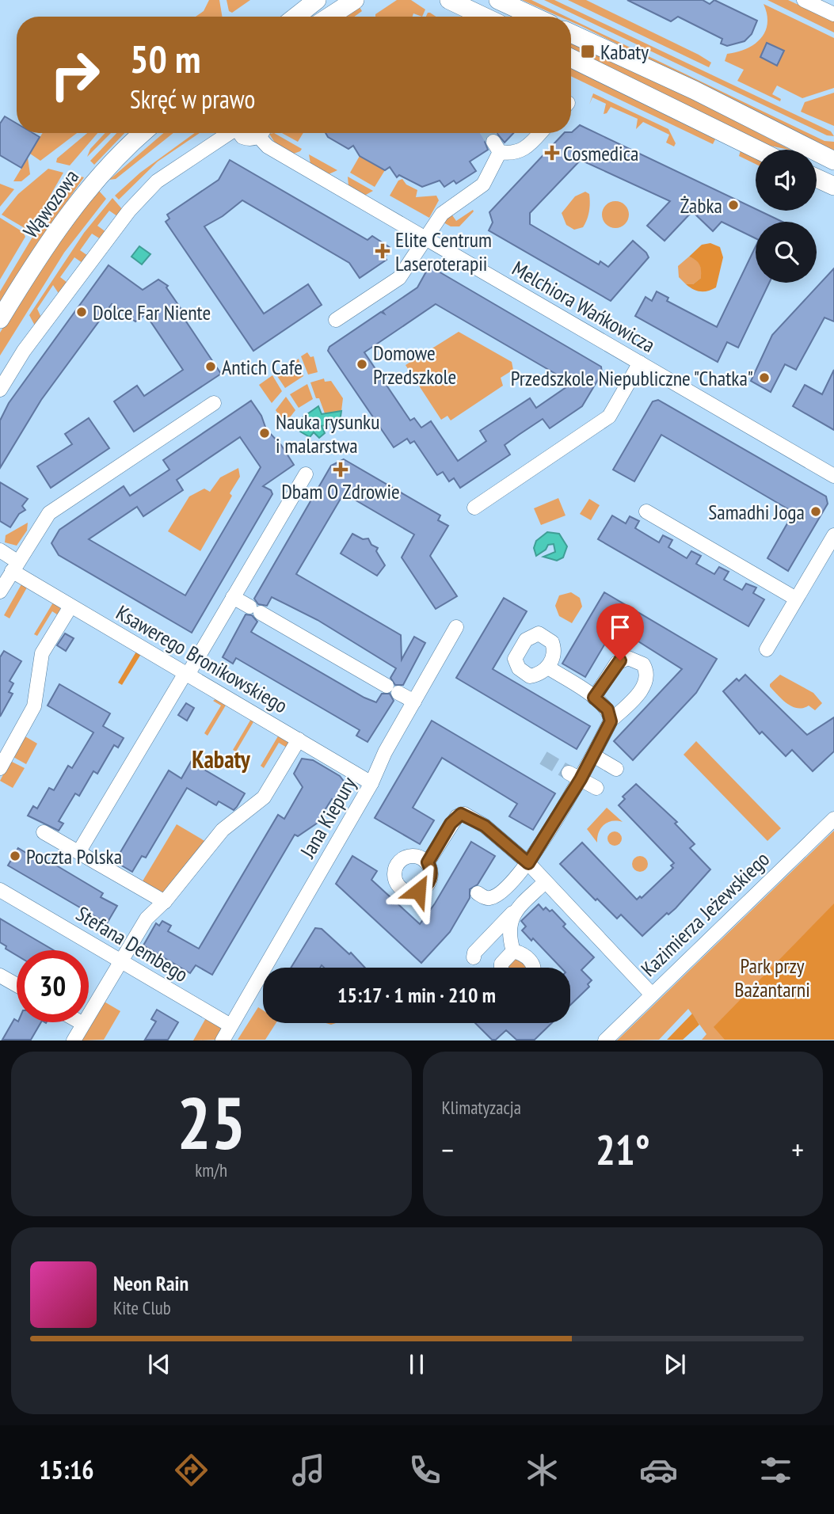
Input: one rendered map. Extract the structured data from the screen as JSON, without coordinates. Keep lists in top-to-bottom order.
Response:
{
  "streets": {
    "street": [
      "Wąwozowa",
      "Melchiora Wańkowicza",
      "Ksawerego Bronikowskiego",
      "Jana Kiepury",
      "Kazimierza Jeżewskiego",
      "Stefana Dembego"
    ]
  },
  "crossings": [
    ["Ksawerego Bronikowskiego", "Jana Kiepury"],
    ["Jana Kiepury", "Stefana Dembego"]
  ],
  "districts": ["Kabaty"],
  "parks": ["Park przy Bażantarni"],
  "places": {
    "transit": ["Kabaty"],
    "health": ["Cosmedica", "Elite Centrum Laseroterapii", "Dbam O Zdrowie"],
    "other": [
      "Żabka",
      "Dolce Far Niente",
      "Domowe Przedszkole",
      "Antich Cafe",
      "Przedszkole Niepubliczne \"Chatka\"",
      "Nauka rysunku i malarstwa",
      "Samadhi Joga",
      "Poczta Polska"
    ]
  },
  "page": {
    "turn": ["50 m", "Skręć w prawo"],
    "limit": "30",
    "trip": "15:17 · 1 min · 210 m",
    "tile": [
      ["25", "km/h"],
      "Klimatyzacja"
    ],
    "heat": ["−", "21°", "+"],
    "song": ["Neon Rain", "Kite Club"],
    "tabs": "15:16"
  }
}
